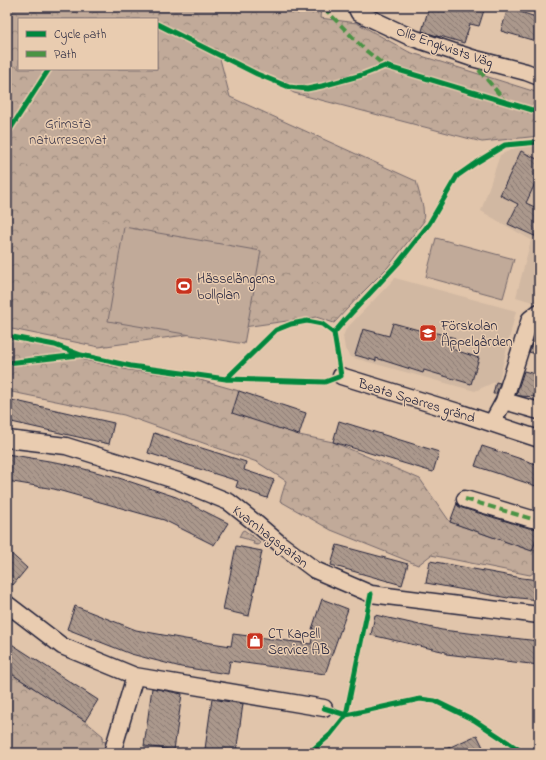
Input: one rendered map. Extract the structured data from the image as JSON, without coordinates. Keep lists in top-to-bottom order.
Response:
{
  "streets": {
    "street": ["Olle Engkvists Väg", "Beata Sparres gränd", "Kvarnhagsgatan"]
  },
  "parks": ["Grimsta naturreservat"],
  "places": {
    "sports": ["Hässelängens bollplan"],
    "school or university": ["Förskolan Äppelgården"],
    "shop": ["CT Kapell Service AB"]
  },
  "legend": ["Cycle path", "Path"]
}
